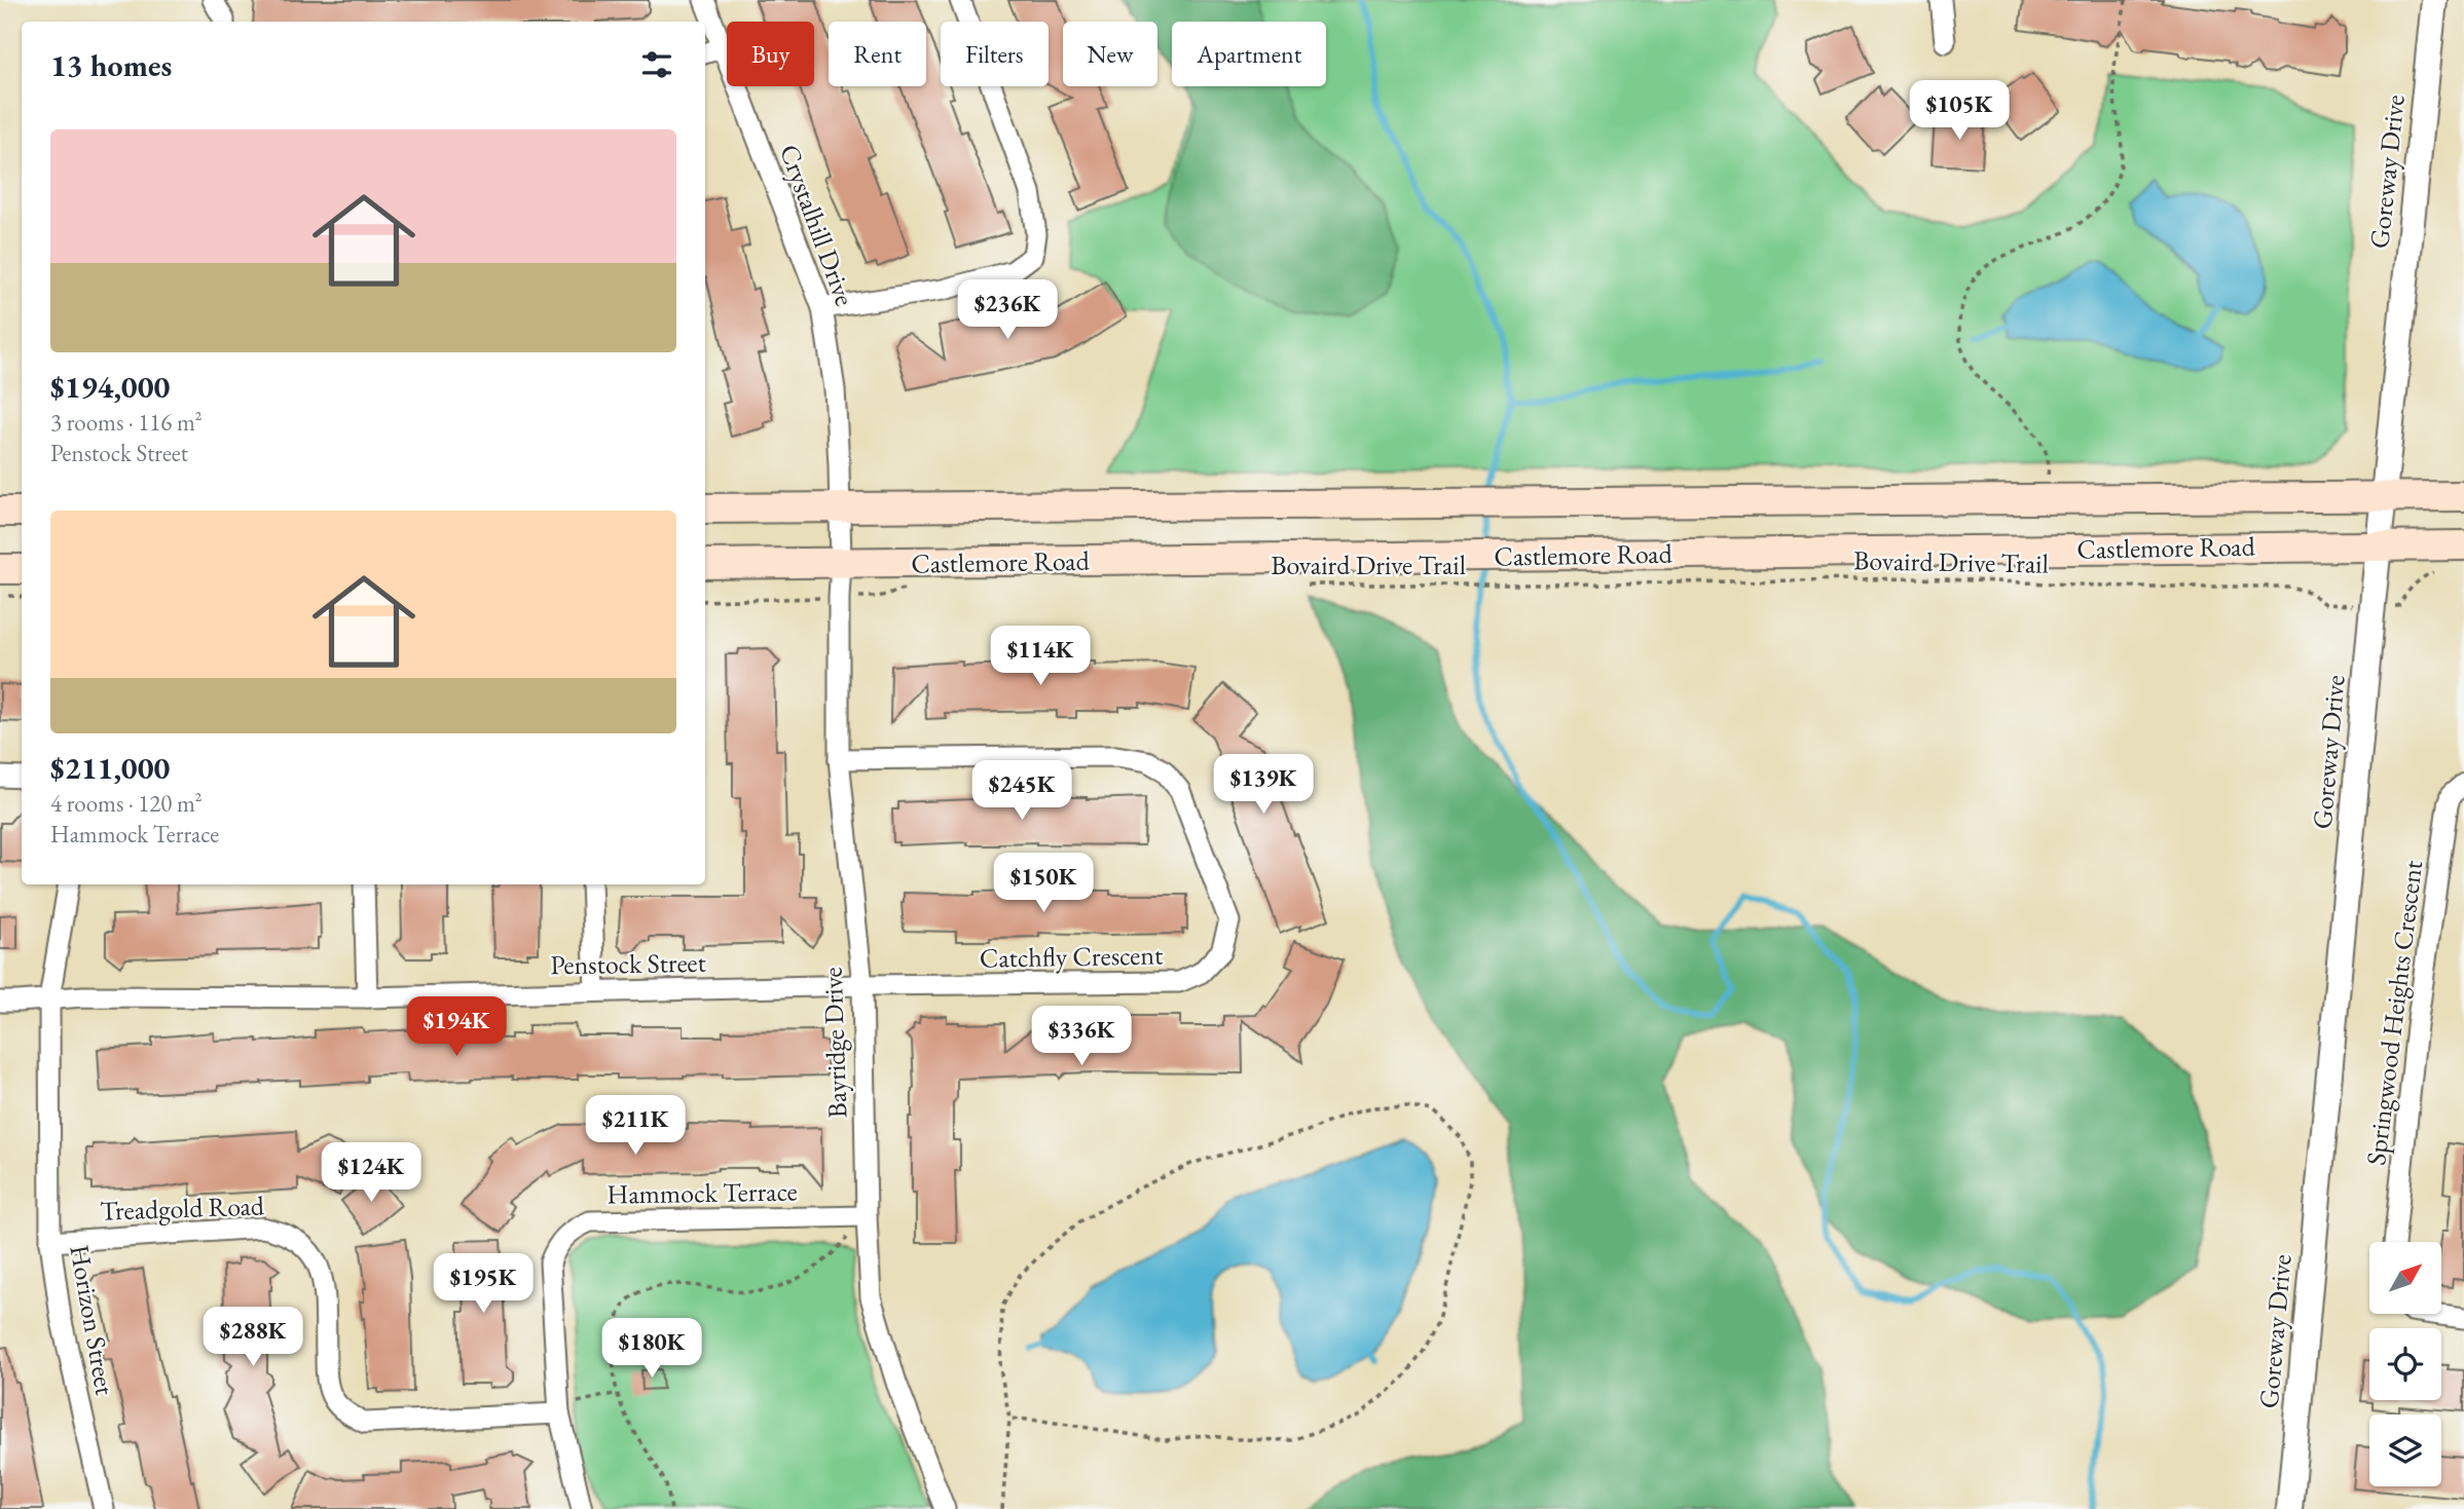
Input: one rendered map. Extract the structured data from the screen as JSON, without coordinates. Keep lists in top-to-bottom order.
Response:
{
  "streets": {
    "main road": ["Castlemore Road"],
    "street": [
      "Goreway Drive",
      "Crystalhill Drive",
      "Catchfly Crescent",
      "Penstock Street",
      "Springwood Heights Crescent",
      "Bayridge Drive",
      "Hammock Terrace",
      "Treadgold Road",
      "Horizon Street"
    ],
    "path": ["Bovaird Drive Trail"]
  },
  "crossings": [
    ["Goreway Drive", "Castlemore Road"],
    ["Crystalhill Drive", "Castlemore Road"],
    ["Crystalhill Drive", "Bayridge Drive"],
    ["Castlemore Road", "Bovaird Drive Trail"],
    ["Castlemore Road", "Bayridge Drive"],
    ["Catchfly Crescent", "Penstock Street"],
    ["Catchfly Crescent", "Bayridge Drive"],
    ["Penstock Street", "Bayridge Drive"],
    ["Penstock Street", "Horizon Street"],
    ["Bayridge Drive", "Hammock Terrace"],
    ["Hammock Terrace", "Treadgold Road"],
    ["Treadgold Road", "Horizon Street"]
  ],
  "north": "top right",
  "page": {
    "chip": [
      "Buy",
      "Rent",
      "Filters",
      "New",
      "Apartment"
    ],
    "heading": "13 homes",
    "price": [
      "$105K",
      "$236K",
      "$114K",
      "$139K",
      "$245K",
      "$150K",
      "$194K",
      "$336K",
      "$211K",
      "$124K",
      "$195K",
      "$288K",
      "$180K"
    ],
    "list": [
      {
        "name": "$194,000",
        "note": "3 rooms · 116 m² · Penstock Street"
      },
      {
        "name": "$211,000",
        "note": "4 rooms · 120 m² · Hammock Terrace"
      }
    ]
  }
}
